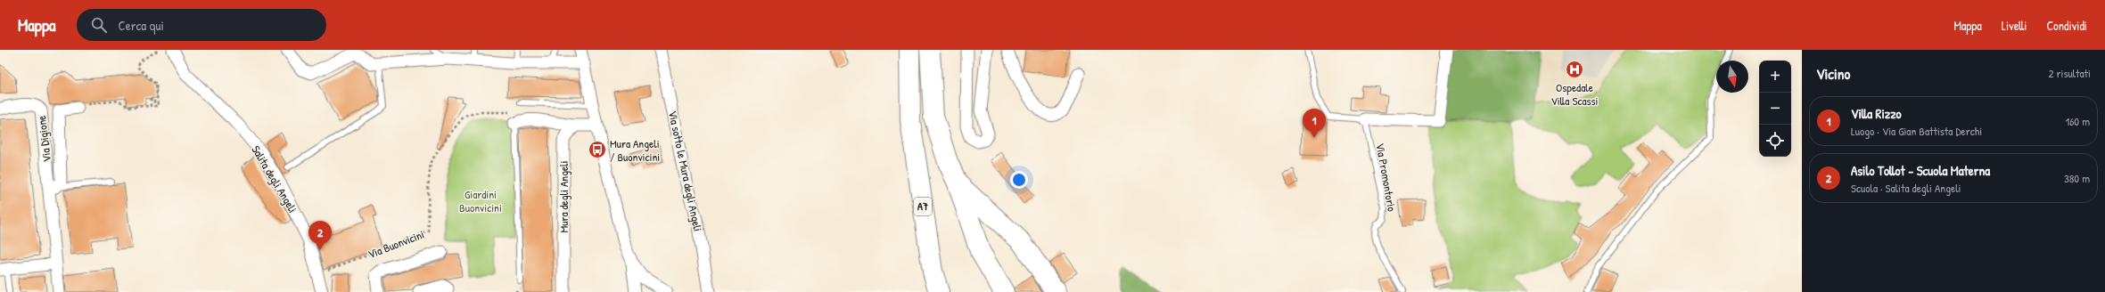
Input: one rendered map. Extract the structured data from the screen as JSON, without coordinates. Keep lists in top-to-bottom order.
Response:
{
  "streets": {
    "highway": ["A7"],
    "street": [
      "Via Digione",
      "Via sotto le Mura degli Angeli",
      "Salita degli Angeli",
      "Mura degli Angeli"
    ],
    "lane": ["Via Promontorio"],
    "path": ["Via Buonvicini"]
  },
  "crossings": [
    ["Salita degli Angeli", "Via Buonvicini"]
  ],
  "parks": ["Giardini Buonvicini"],
  "places": {
    "hospital": ["Ospedale Villa Scassi"],
    "bus stop": ["Mura Angeli / Buonvicini"]
  },
  "north": "bottom",
  "page": {
    "header": "Mappa",
    "search": "Cerca qui",
    "nav": ["Mappa", "Livelli", "Condividi"],
    "heading": ["Vicino", "2 risultati"],
    "map_buttons": ["+", "−"],
    "list": [
      {
        "mark": "1",
        "name": "Villa Rizzo",
        "note": "Luogo · Via Gian Battista Derchi",
        "value": "160 m"
      },
      {
        "mark": "2",
        "name": "Asilo Tollot - Scuola Materna",
        "note": "Scuola · Salita degli Angeli",
        "value": "380 m"
      }
    ],
    "pins": ["1", "2"]
  }
}
